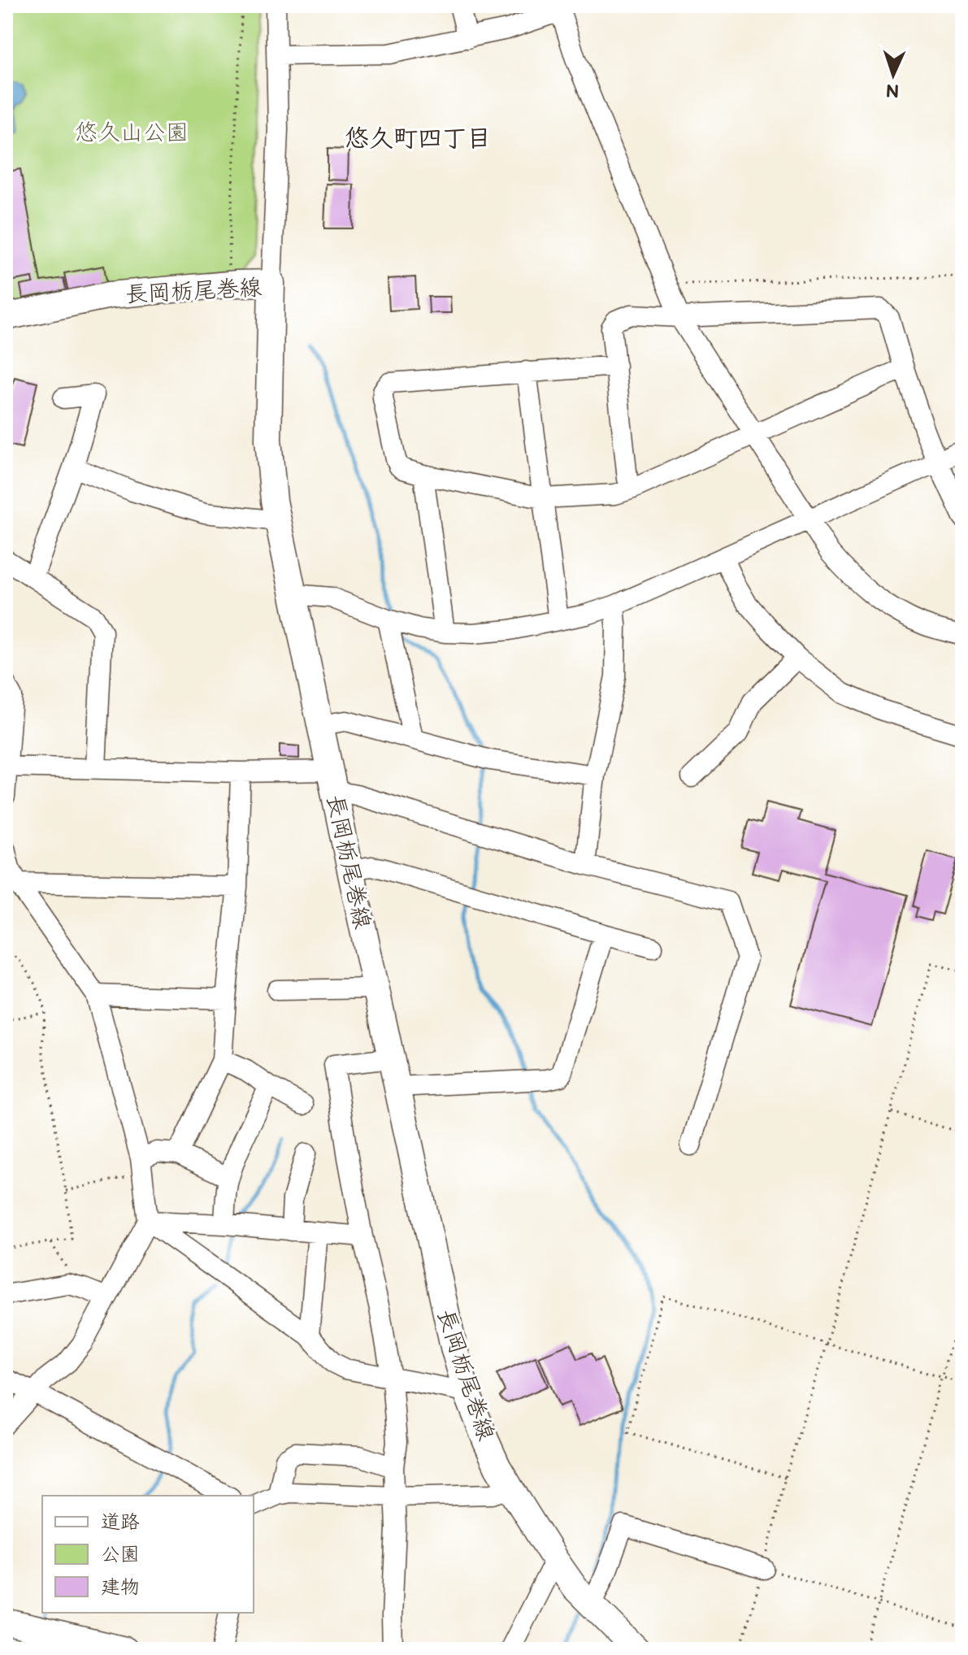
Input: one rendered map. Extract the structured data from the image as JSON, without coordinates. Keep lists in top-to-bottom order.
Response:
{
  "streets": {
    "main road": ["長岡栃尾巻線"]
  },
  "districts": ["悠久町四丁目"],
  "parks": ["悠久山公園"],
  "legend": ["道路", "公園", "建物"],
  "north": "bottom"
}
